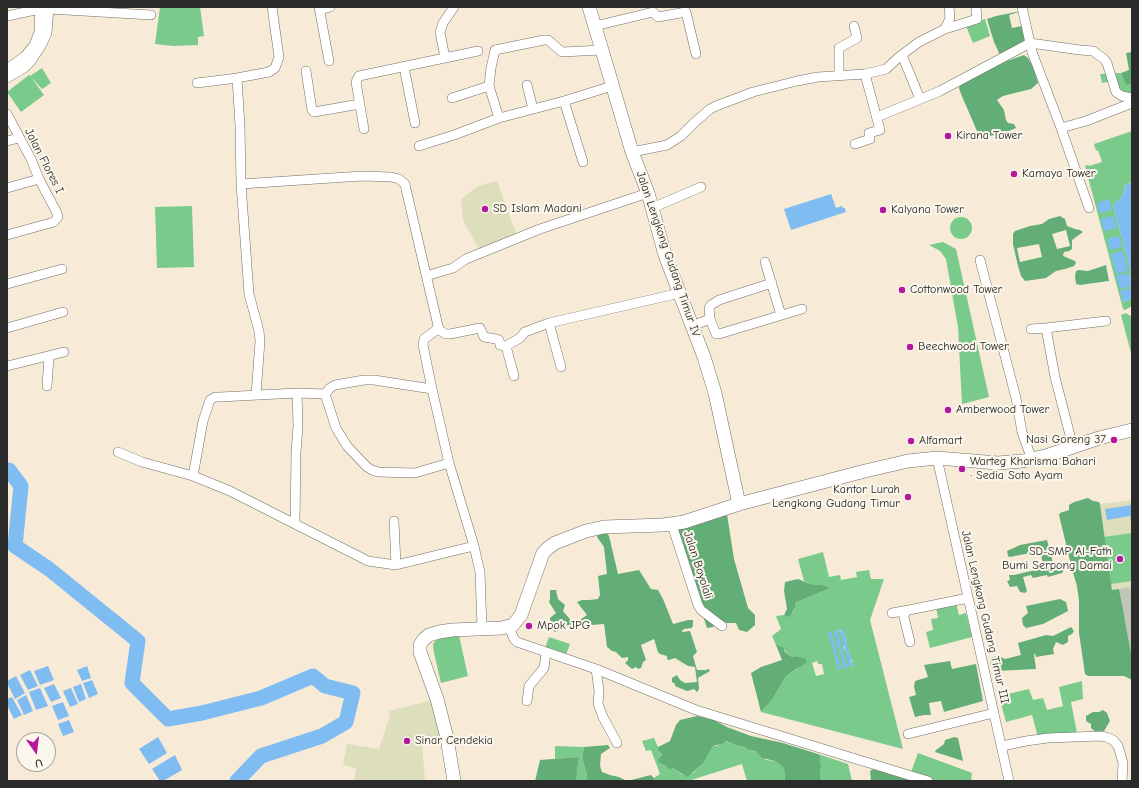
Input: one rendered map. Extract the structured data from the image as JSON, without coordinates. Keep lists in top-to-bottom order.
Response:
{
  "streets": {
    "street": [
      "Jalan Flores I",
      "Jalan Lengkong Gudang Timur IV",
      "Jalan Boyolali",
      "Jalan Lengkong Gudang Timur III"
    ]
  },
  "places": [
    "Kirana Tower",
    "Kamaya Tower",
    "SD Islam Madani",
    "Kalyana Tower",
    "Cottonwood Tower",
    "Beechwood Tower",
    "Amberwood Tower",
    "Nasi Goreng 37",
    "Alfamart",
    "Warteg Kharisma Bahari · Sedia Soto Ayam",
    "Kantor Lurah Lengkong Gudang Timur",
    "SD-SMP Al-Fath Bumi Serpong Damai",
    "Mpok JPG",
    "Sinar Cendekia"
  ],
  "north": "bottom"
}
